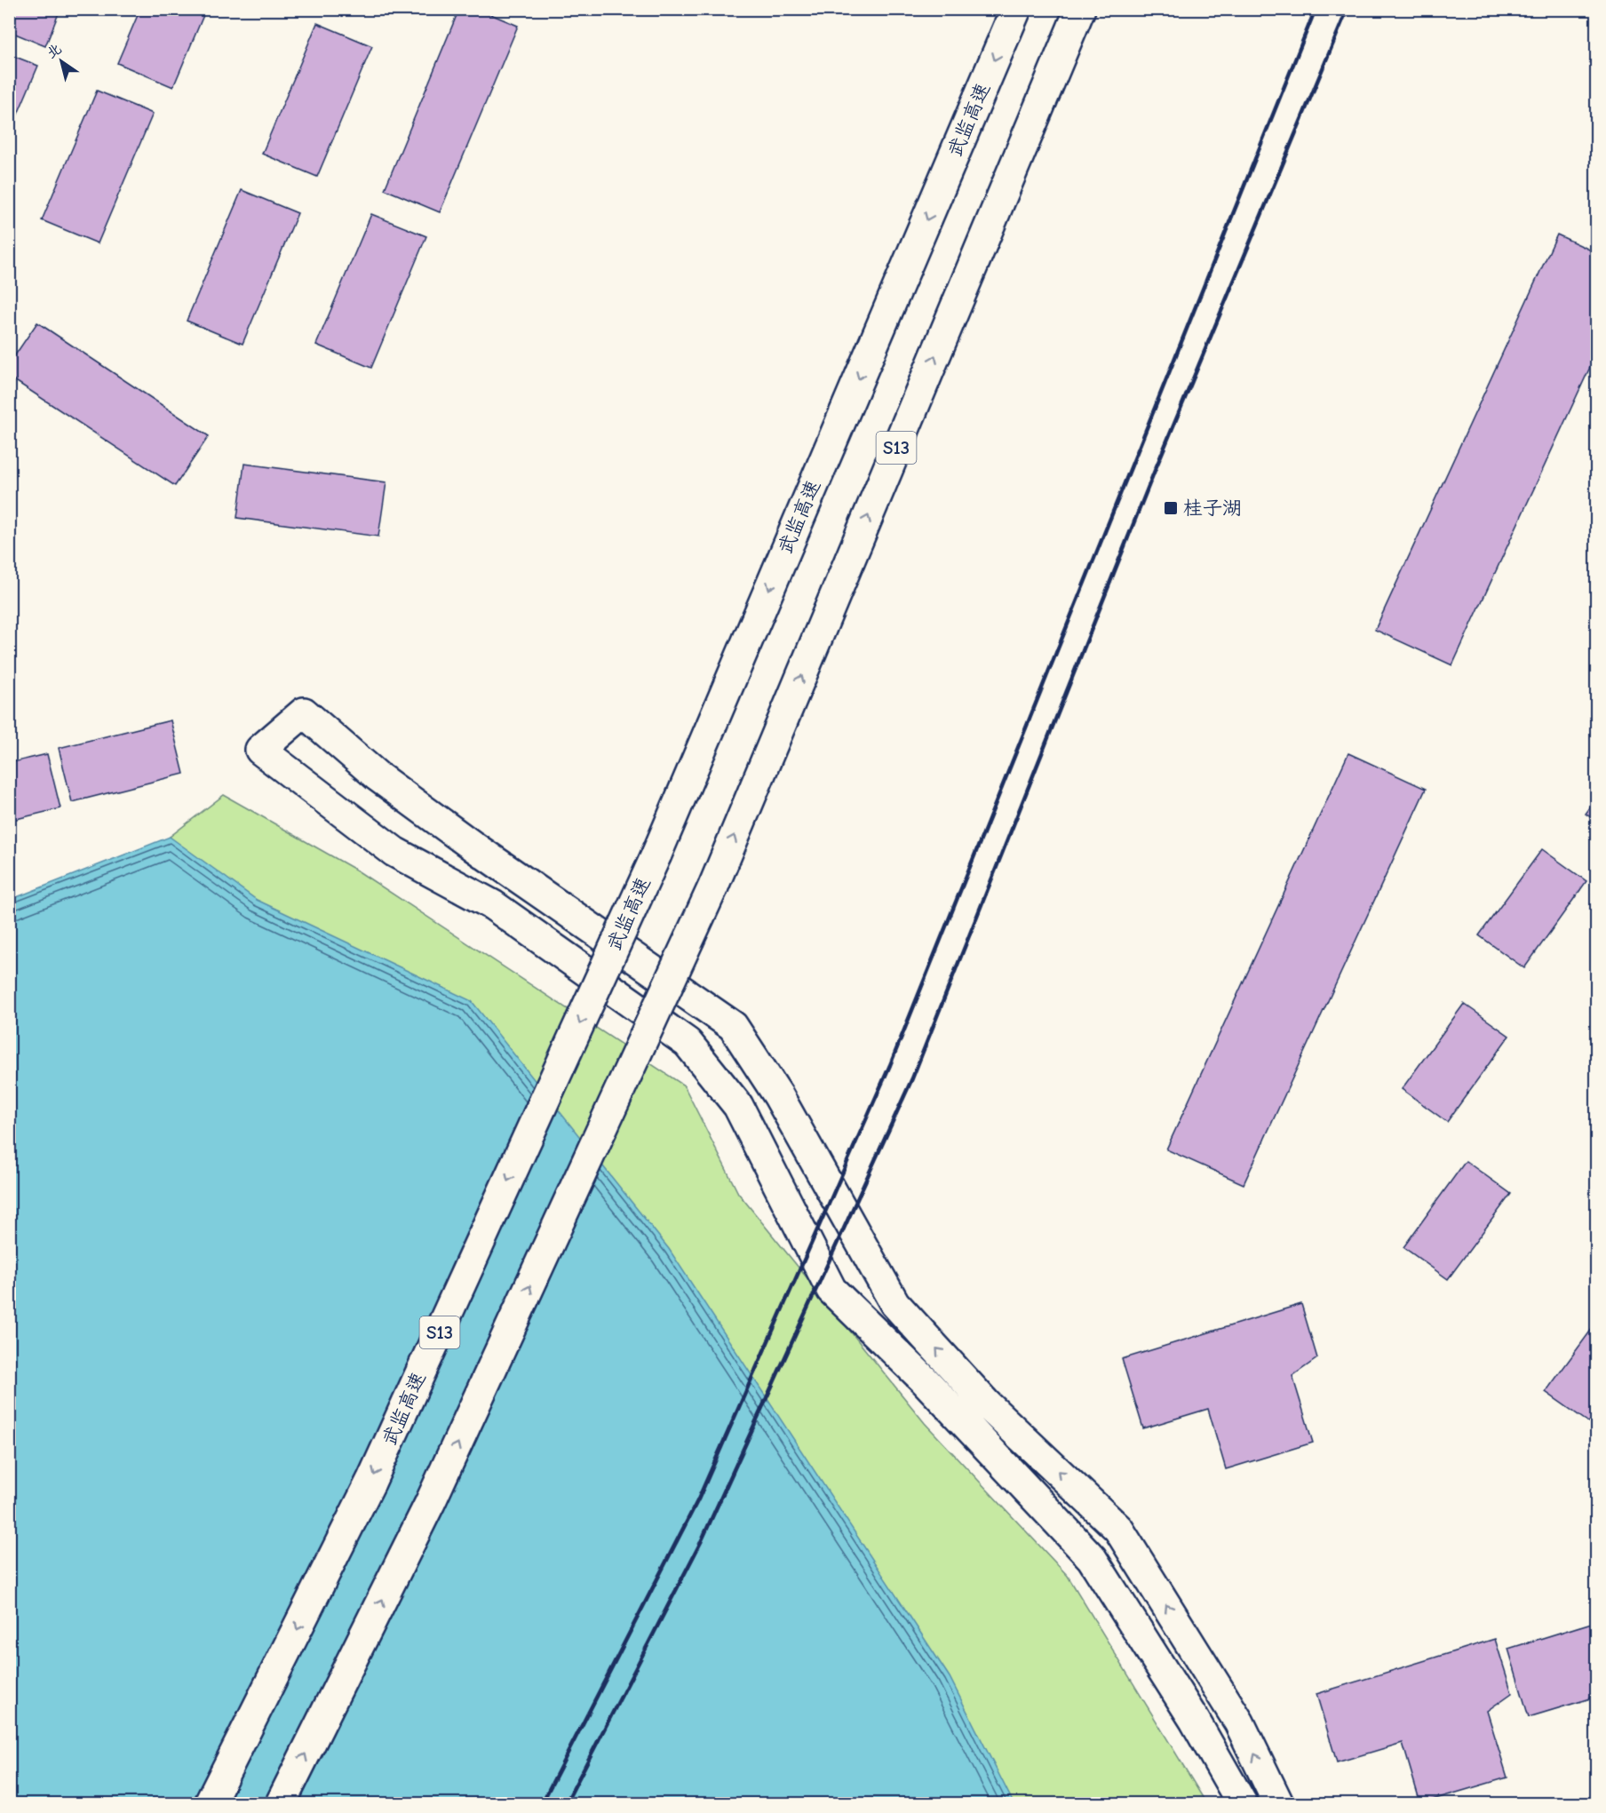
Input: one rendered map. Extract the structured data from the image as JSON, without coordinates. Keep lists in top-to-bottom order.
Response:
{
  "streets": {
    "main road": ["武监高速", "S13"]
  },
  "places": {
    "transit": ["桂子湖"]
  },
  "north": "top left"
}
